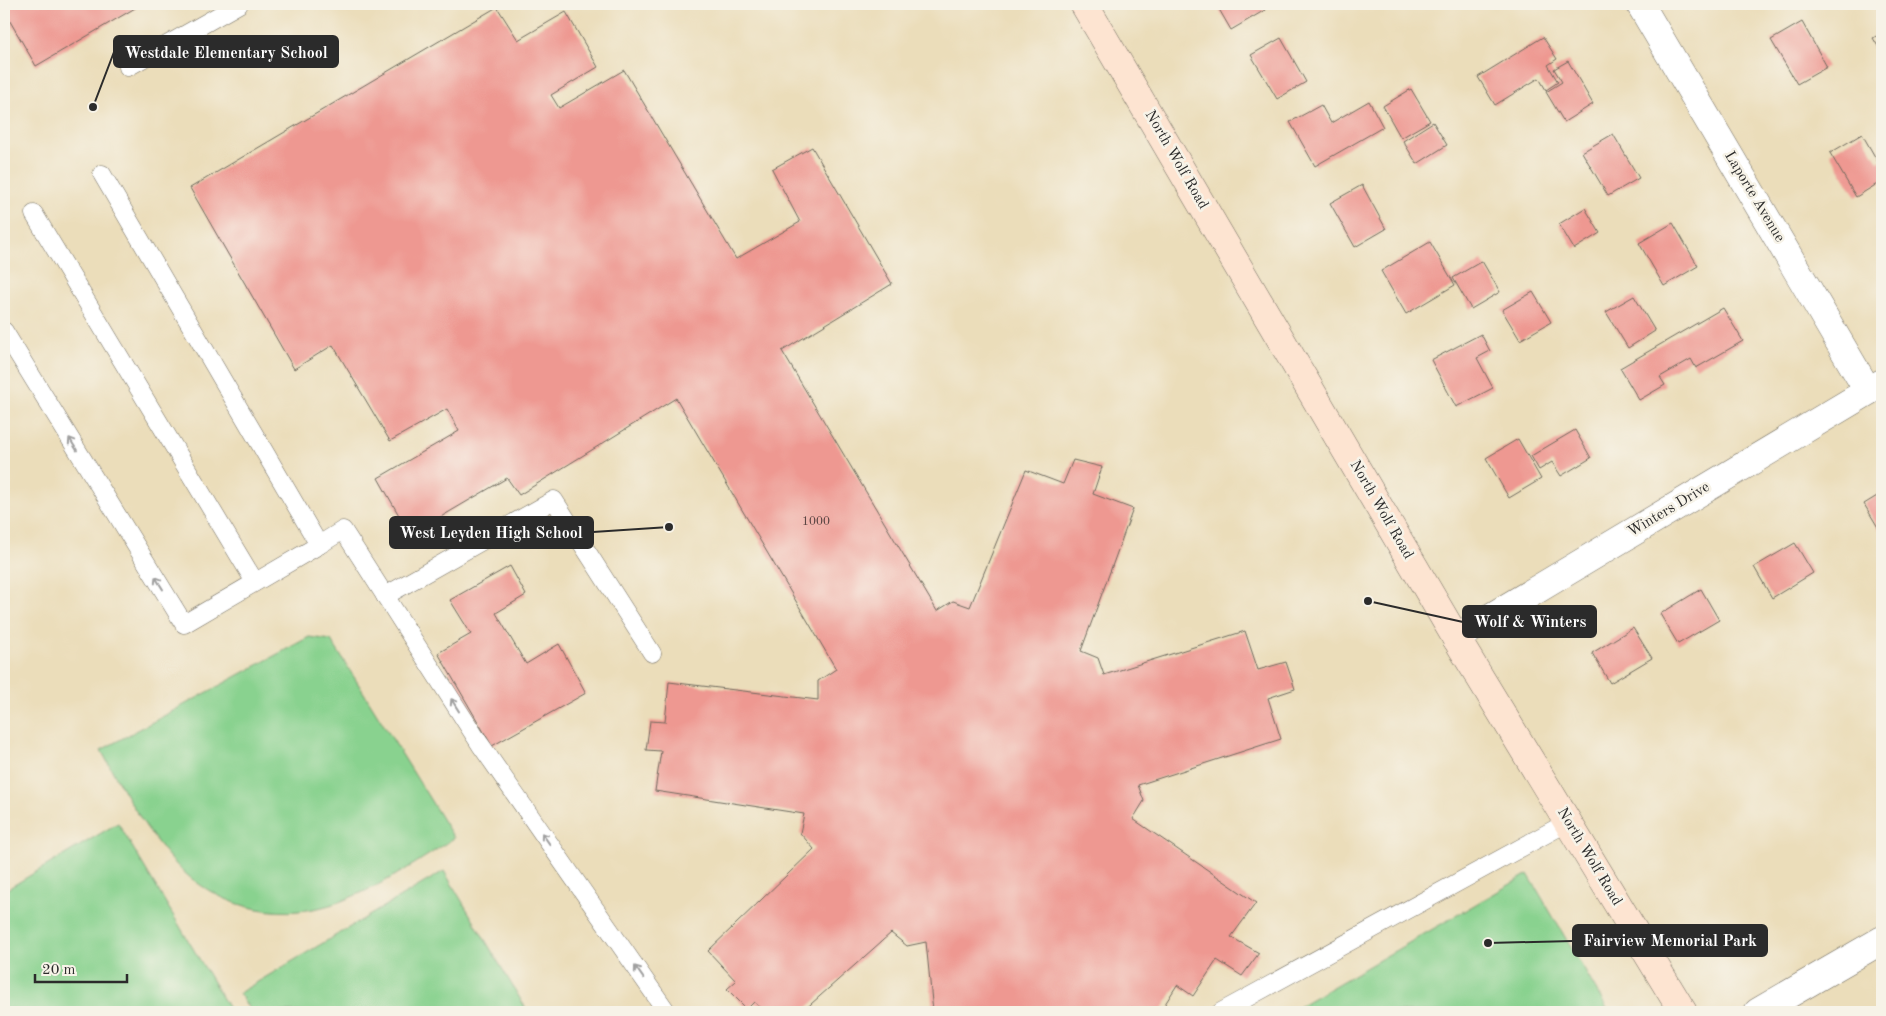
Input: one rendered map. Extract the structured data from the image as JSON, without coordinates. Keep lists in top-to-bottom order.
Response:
{
  "streets": {
    "main road": ["North Wolf Road"],
    "street": ["Laporte Avenue", "Winters Drive"]
  },
  "crossings": [
    ["North Wolf Road", "Winters Drive"],
    ["Laporte Avenue", "Winters Drive"]
  ],
  "places": [
    "Westdale Elementary School",
    "West Leyden High School",
    "Wolf & Winters",
    "Fairview Memorial Park"
  ],
  "house_numbers": ["1000"],
  "scale_bar": "20 m"
}
